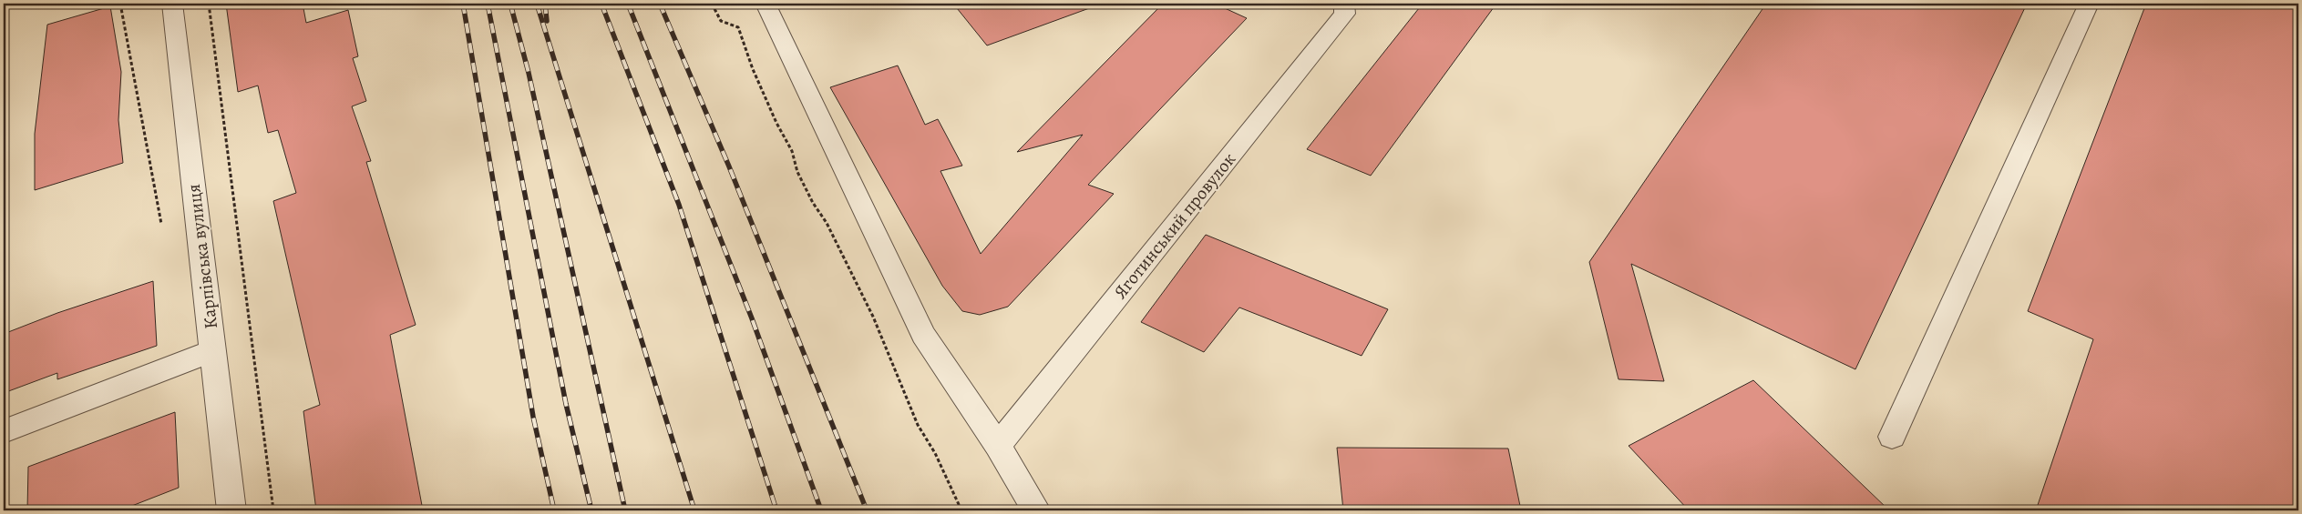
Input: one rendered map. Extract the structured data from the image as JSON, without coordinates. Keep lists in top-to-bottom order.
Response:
{
  "streets": {
    "street": ["Яготинський провулок", "Карпівська вулиця"]
  }
}
